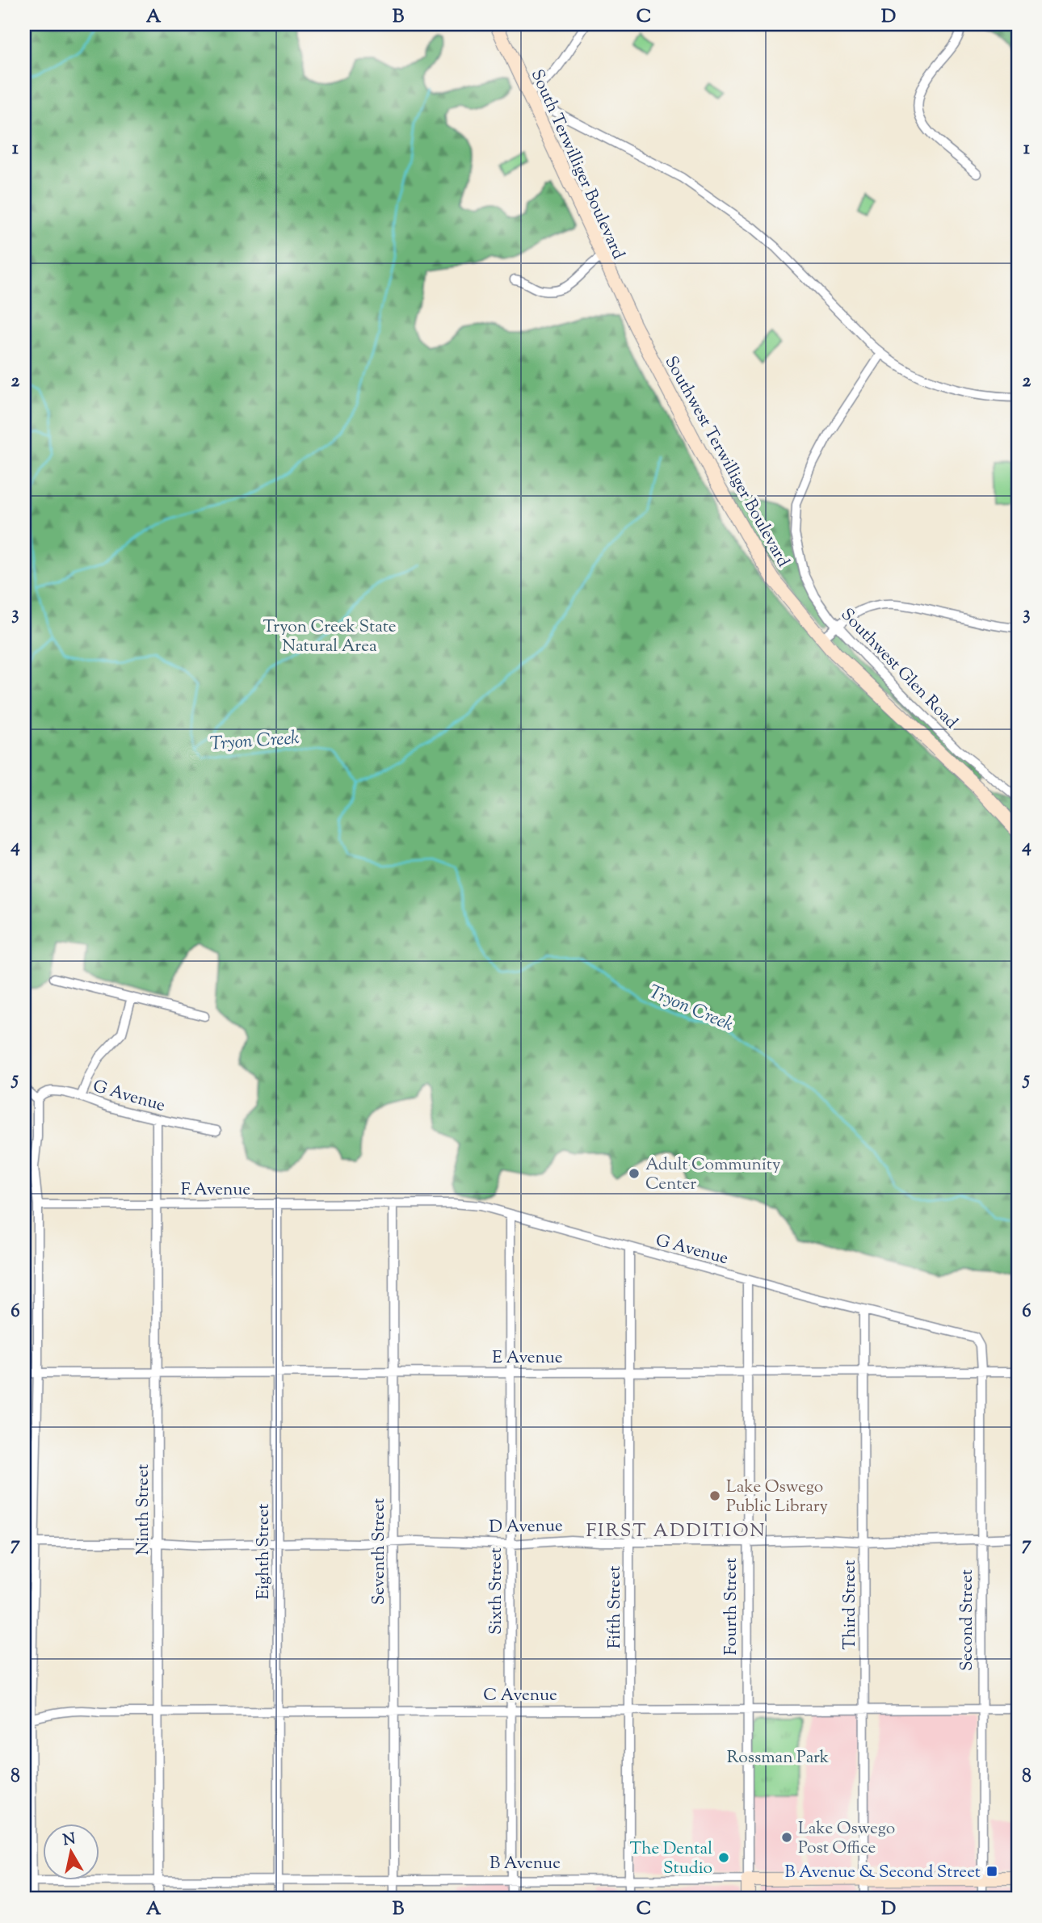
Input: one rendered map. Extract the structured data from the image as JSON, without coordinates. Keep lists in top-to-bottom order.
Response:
{
  "streets": {
    "main road": [
      "South Terwilliger Boulevard",
      "Southwest Terwilliger Boulevard",
      "Fourth Street",
      "B Avenue"
    ],
    "street": [
      "Southwest Glen Road",
      "G Avenue",
      "F Avenue",
      "E Avenue",
      "Ninth Street",
      "D Avenue",
      "Eighth Street",
      "Seventh Street",
      "Sixth Street",
      "Third Street",
      "Fifth Street",
      "Second Street",
      "C Avenue"
    ]
  },
  "crossings": [
    ["South Terwilliger Boulevard", "Southwest Terwilliger Boulevard"],
    ["G Avenue", "F Avenue"],
    ["G Avenue", "Ninth Street"],
    ["G Avenue", "Seventh Street"],
    ["G Avenue", "Sixth Street"],
    ["G Avenue", "Third Street"],
    ["G Avenue", "Fourth Street"],
    ["G Avenue", "Fifth Street"],
    ["G Avenue", "Second Street"],
    ["F Avenue", "Ninth Street"],
    ["F Avenue", "Eighth Street"],
    ["F Avenue", "Seventh Street"],
    ["E Avenue", "Ninth Street"],
    ["E Avenue", "Eighth Street"],
    ["E Avenue", "Seventh Street"],
    ["E Avenue", "Sixth Street"],
    ["E Avenue", "Third Street"],
    ["E Avenue", "Fourth Street"],
    ["E Avenue", "Fifth Street"],
    ["E Avenue", "Second Street"],
    ["Ninth Street", "D Avenue"],
    ["Ninth Street", "C Avenue"],
    ["Ninth Street", "B Avenue"],
    ["D Avenue", "Eighth Street"],
    ["D Avenue", "Seventh Street"],
    ["D Avenue", "Sixth Street"],
    ["D Avenue", "Third Street"],
    ["D Avenue", "Fourth Street"],
    ["D Avenue", "Fifth Street"],
    ["D Avenue", "Second Street"],
    ["Eighth Street", "C Avenue"],
    ["Eighth Street", "B Avenue"],
    ["Seventh Street", "C Avenue"],
    ["Seventh Street", "B Avenue"],
    ["Sixth Street", "C Avenue"],
    ["Sixth Street", "B Avenue"],
    ["Third Street", "C Avenue"],
    ["Third Street", "B Avenue"],
    ["Fourth Street", "C Avenue"],
    ["Fourth Street", "B Avenue"],
    ["Fifth Street", "C Avenue"],
    ["Fifth Street", "B Avenue"],
    ["Second Street", "C Avenue"],
    ["Second Street", "B Avenue"]
  ],
  "districts": ["FIRST ADDITION"],
  "water": ["Tryon Creek"],
  "parks": ["Tryon Creek State Natural Area", "Rossman Park"],
  "places": {
    "other": [
      "Adult Community Center",
      "Lake Oswego Public Library",
      "Lake Oswego Post Office",
      "The Dental Studio"
    ],
    "transit": ["B Avenue & Second Street"]
  },
  "north": "top",
  "grid": {
    "columns": [
      "A",
      "B",
      "C",
      "D"
    ],
    "rows": [
      "1",
      "2",
      "3",
      "4",
      "5",
      "6",
      "7",
      "8"
    ]
  }
}
